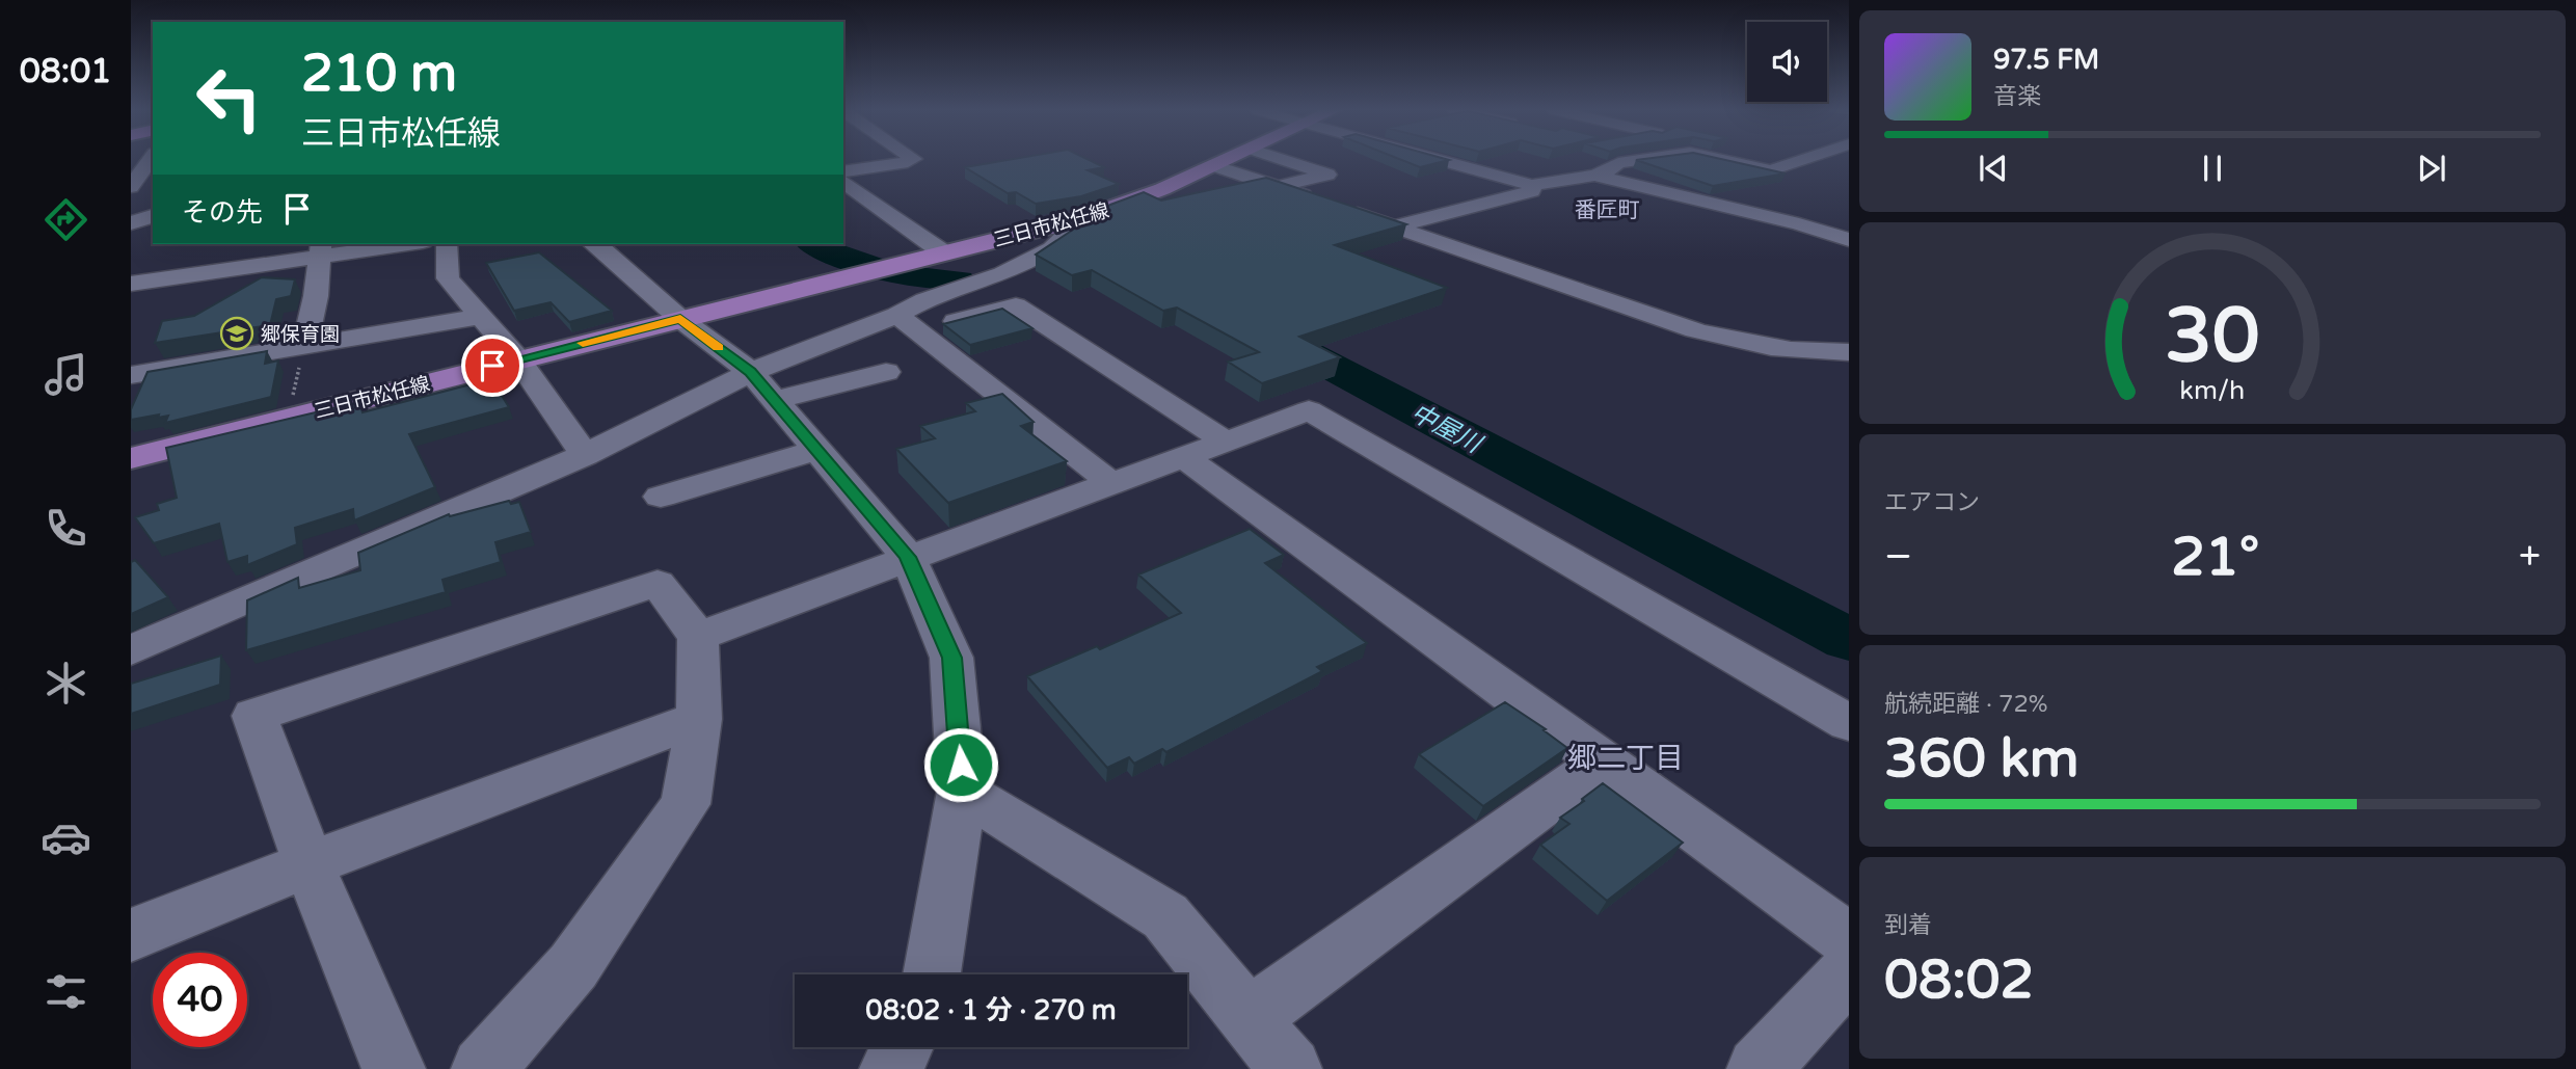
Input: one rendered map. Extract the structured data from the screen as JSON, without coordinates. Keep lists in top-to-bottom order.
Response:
{
  "streets": {
    "main road": ["三日市松任線"]
  },
  "districts": ["番匠町", "郷二丁目"],
  "water": ["中屋川"],
  "places": {
    "school or university": ["郷保育園"]
  },
  "page": {
    "tabs": "08:01",
    "turn": ["210 m", "三日市松任線"],
    "song": ["97.5 FM", "音楽"],
    "then": "その先",
    "tile": [
      "エアコン",
      ["航続距離 · 72%", "360 km"],
      ["到着", "08:02"]
    ],
    "heat": ["−", "21°", "+"],
    "limit": "40",
    "trip": "08:02 · 1 分 · 270 m",
    "gauge": ["30", "km/h"]
  }
}
